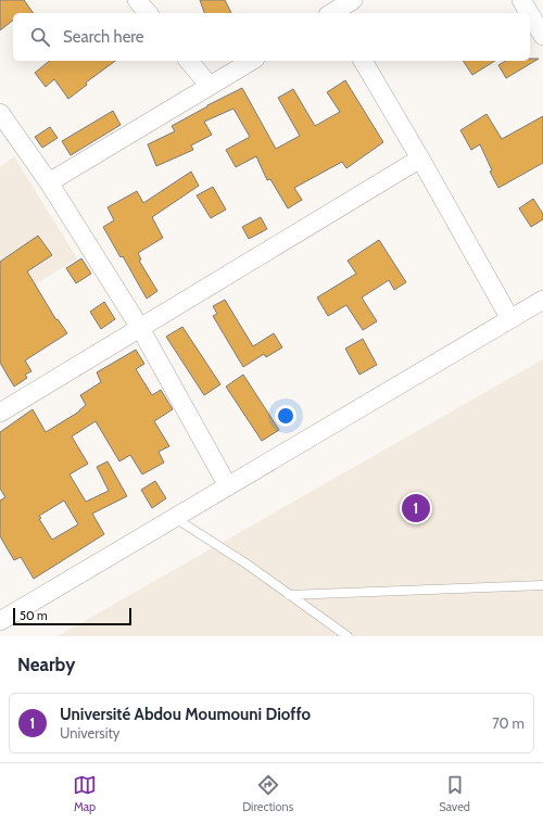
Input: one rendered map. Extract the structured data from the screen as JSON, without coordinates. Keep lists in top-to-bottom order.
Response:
{
  "scale_bar": "50 m",
  "page": {
    "search": "Search here",
    "pins": "1",
    "scale": "50 m",
    "heading": "Nearby",
    "list": [
      {
        "mark": "1",
        "name": "Université Abdou Moumouni Dioffo",
        "note": "University",
        "value": "70 m"
      }
    ],
    "nav": ["Map", "Directions", "Saved"]
  }
}
